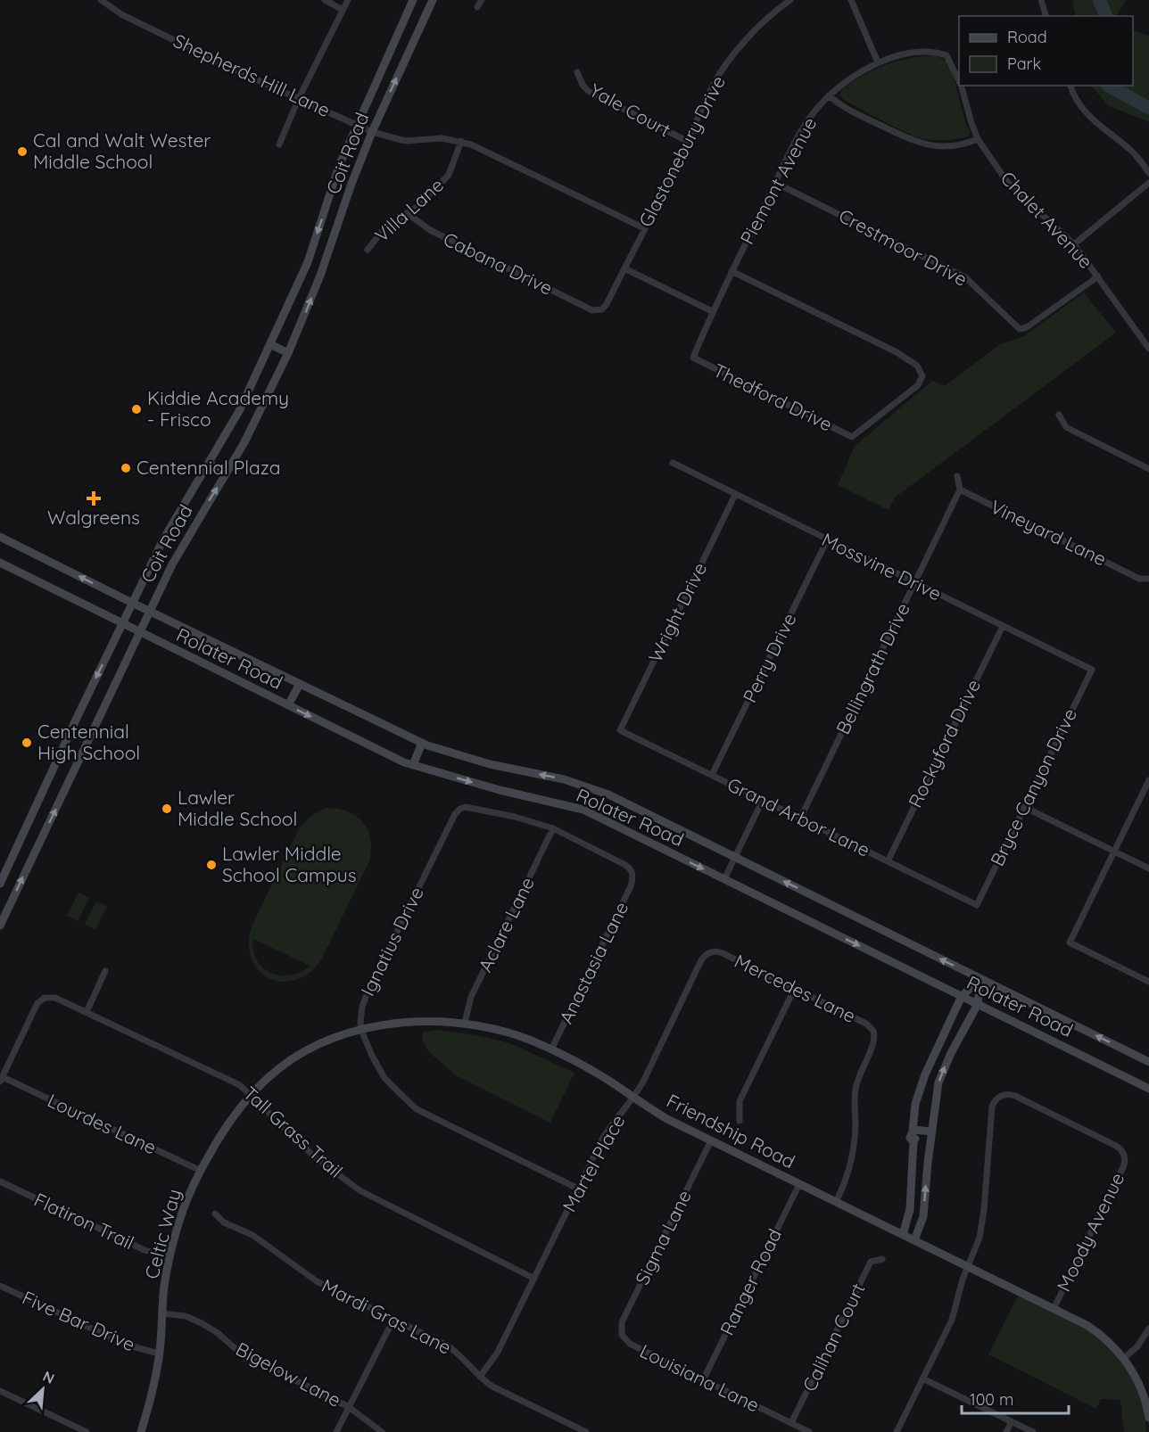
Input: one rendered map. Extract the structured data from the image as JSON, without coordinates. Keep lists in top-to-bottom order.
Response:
{
  "streets": {
    "main road": [
      "Coit Road",
      "Rolater Road",
      "Friendship Road",
      "Celtic Way"
    ],
    "street": [
      "Shepherds Hill Lane",
      "Yale Court",
      "Glastonebury Drive",
      "Piemont Avenue",
      "Villa Lane",
      "Chalet Avenue",
      "Crestmoor Drive",
      "Cabana Drive",
      "Thedford Drive",
      "Vineyard Lane",
      "Mossvine Drive",
      "Wright Drive",
      "Perry Drive",
      "Bellingrath Drive",
      "Rockyford Drive",
      "Bryce Canyon Drive",
      "Grand Arbor Lane",
      "Aclare Lane",
      "Ignatius Drive",
      "Anastasia Lane",
      "Mercedes Lane",
      "Lourdes Lane",
      "Tall Grass Trail",
      "Martel Place",
      "Flatiron Trail",
      "Moody Avenue",
      "Sigma Lane",
      "Ranger Road",
      "Mardi Gras Lane",
      "Five Bar Drive",
      "Calihan Court",
      "Bigelow Lane",
      "Louisiana Lane"
    ]
  },
  "crossings": [
    ["Shepherds Hill Lane", "Glastonebury Drive"],
    ["Shepherds Hill Lane", "Coit Road"],
    ["Shepherds Hill Lane", "Villa Lane"],
    ["Yale Court", "Glastonebury Drive"],
    ["Glastonebury Drive", "Cabana Drive"],
    ["Coit Road", "Rolater Road"],
    ["Piemont Avenue", "Chalet Avenue"],
    ["Piemont Avenue", "Crestmoor Drive"],
    ["Piemont Avenue", "Thedford Drive"],
    ["Villa Lane", "Cabana Drive"],
    ["Chalet Avenue", "Crestmoor Drive"],
    ["Vineyard Lane", "Bellingrath Drive"],
    ["Mossvine Drive", "Wright Drive"],
    ["Mossvine Drive", "Perry Drive"],
    ["Mossvine Drive", "Bellingrath Drive"],
    ["Mossvine Drive", "Rockyford Drive"],
    ["Mossvine Drive", "Bryce Canyon Drive"],
    ["Wright Drive", "Grand Arbor Lane"],
    ["Perry Drive", "Grand Arbor Lane"],
    ["Bellingrath Drive", "Grand Arbor Lane"],
    ["Rockyford Drive", "Grand Arbor Lane"],
    ["Bryce Canyon Drive", "Grand Arbor Lane"],
    ["Aclare Lane", "Ignatius Drive"],
    ["Aclare Lane", "Anastasia Lane"],
    ["Aclare Lane", "Friendship Road"],
    ["Ignatius Drive", "Anastasia Lane"],
    ["Ignatius Drive", "Friendship Road"],
    ["Ignatius Drive", "Martel Place"],
    ["Anastasia Lane", "Friendship Road"],
    ["Mercedes Lane", "Friendship Road"],
    ["Mercedes Lane", "Martel Place"],
    ["Lourdes Lane", "Tall Grass Trail"],
    ["Lourdes Lane", "Celtic Way"],
    ["Friendship Road", "Martel Place"],
    ["Friendship Road", "Moody Avenue"],
    ["Friendship Road", "Celtic Way"],
    ["Friendship Road", "Sigma Lane"],
    ["Friendship Road", "Ranger Road"],
    ["Tall Grass Trail", "Martel Place"],
    ["Tall Grass Trail", "Celtic Way"],
    ["Martel Place", "Mardi Gras Lane"],
    ["Flatiron Trail", "Celtic Way"],
    ["Celtic Way", "Five Bar Drive"],
    ["Celtic Way", "Bigelow Lane"],
    ["Sigma Lane", "Louisiana Lane"],
    ["Ranger Road", "Louisiana Lane"],
    ["Calihan Court", "Louisiana Lane"]
  ],
  "places": {
    "other": [
      "Cal and Walt Wester Middle School",
      "Kiddie Academy - Frisco",
      "Centennial Plaza",
      "Centennial High School",
      "Lawler Middle School",
      "Lawler Middle School Campus"
    ],
    "health": ["Walgreens"]
  },
  "legend": ["Road", "Park"],
  "scale_bar": "100 m",
  "north": "top right"
}
